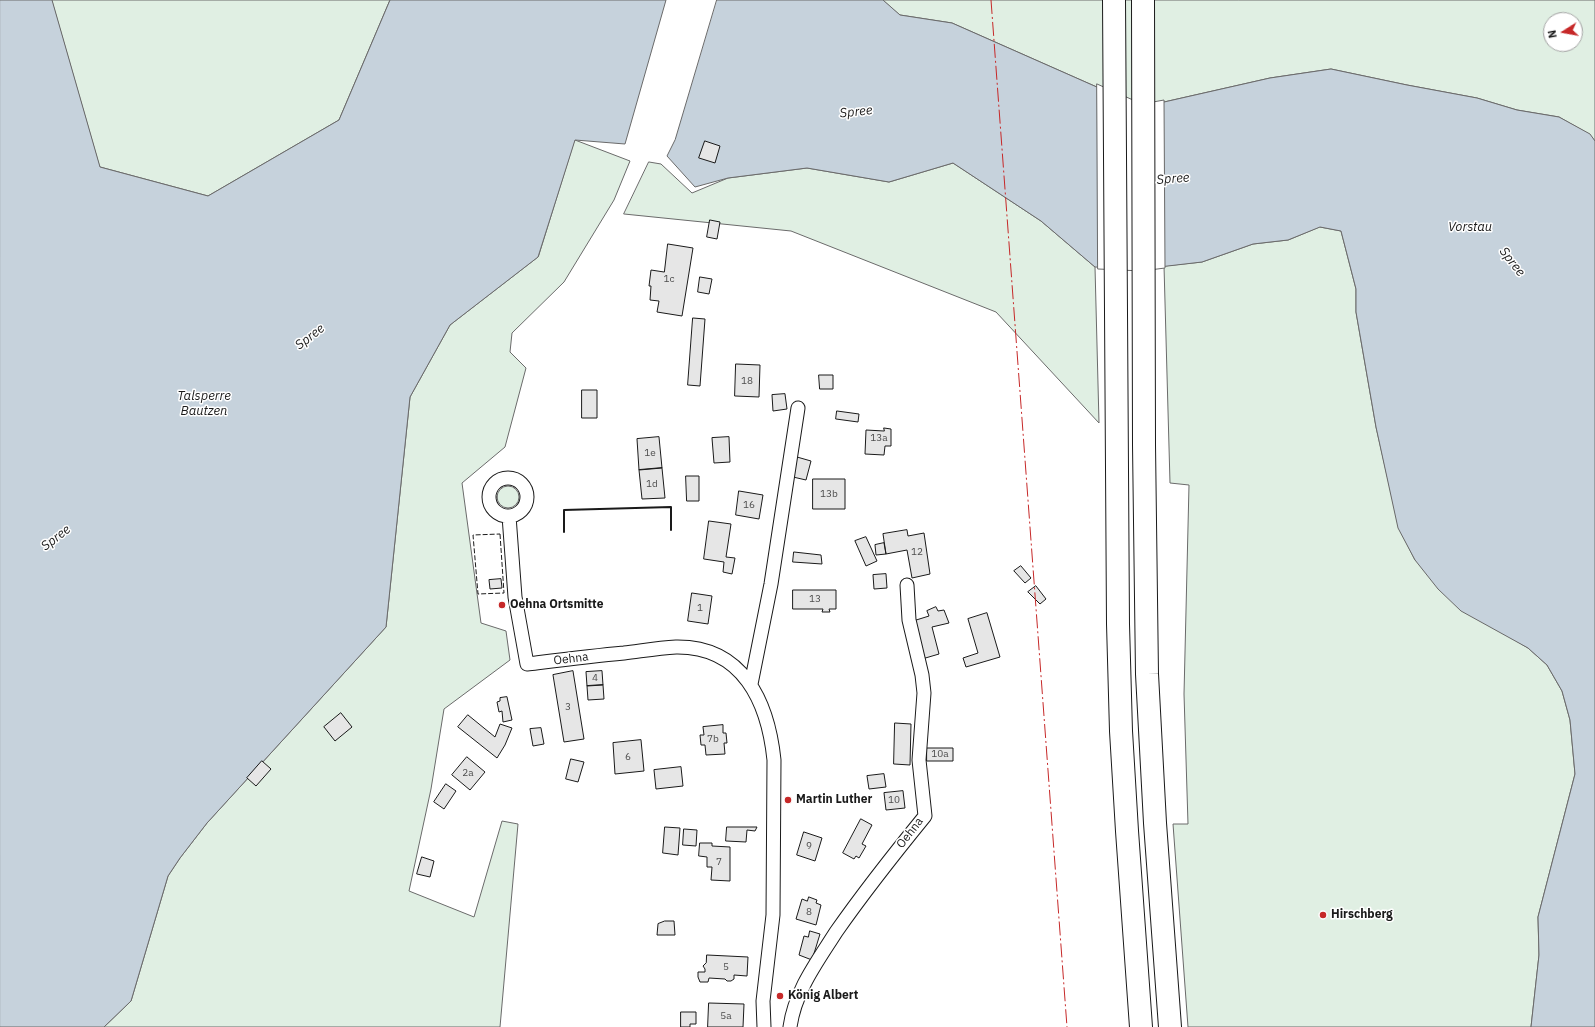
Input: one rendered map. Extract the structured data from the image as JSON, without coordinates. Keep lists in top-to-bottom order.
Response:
{
  "streets": {
    "street": ["Oehna"]
  },
  "water": ["Spree", "Vorstau", "Talsperre Bautzen"],
  "places": [
    "Oehna Ortsmitte",
    "Martin Luther",
    "Hirschberg",
    "König Albert"
  ],
  "house_numbers": [
    "1c",
    "18",
    "13a",
    "1e",
    "1d",
    "13b",
    "16",
    "12",
    "13",
    "1",
    "4",
    "3",
    "7b",
    "10a",
    "6",
    "2a",
    "10",
    "9",
    "7",
    "8",
    "5",
    "5a"
  ],
  "north": "left"
}
